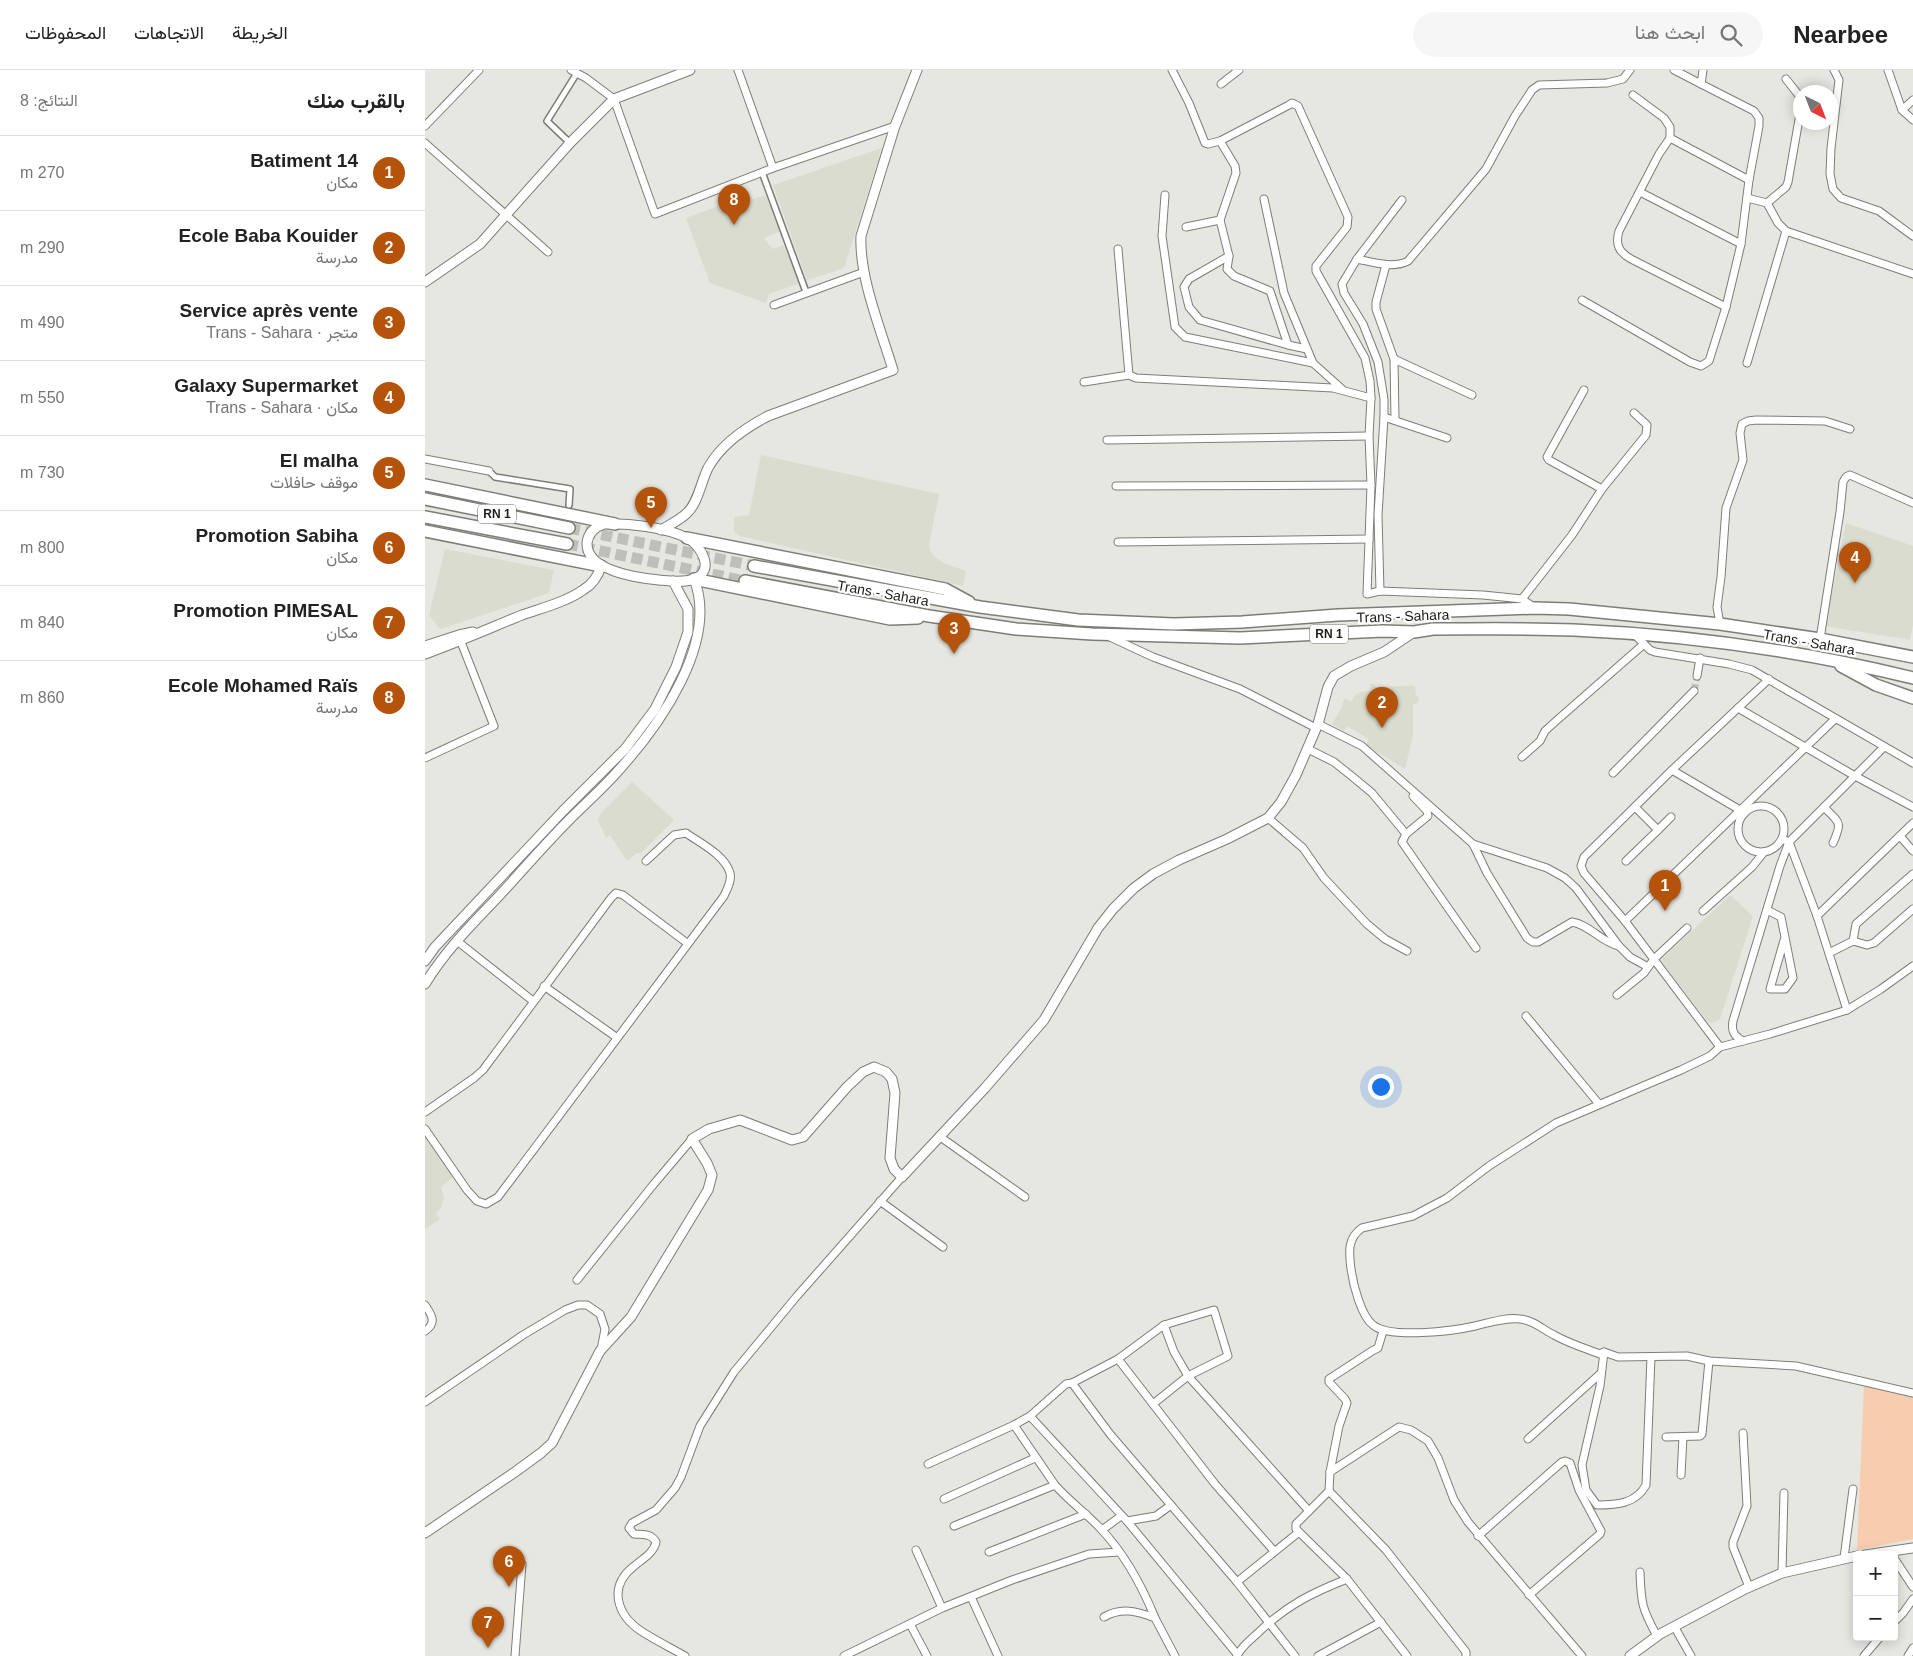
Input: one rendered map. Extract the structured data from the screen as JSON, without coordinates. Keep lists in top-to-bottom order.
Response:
{
  "streets": {
    "highway": ["RN 1", "Trans - Sahara"]
  },
  "north": "bottom right",
  "page": {
    "header": "Nearbee",
    "search": "ابحث هنا",
    "nav": ["الخريطة", "الاتجاهات", "المحفوظات"],
    "heading": ["بالقرب منك", "النتائج: 8"],
    "list": [
      {
        "mark": "1",
        "name": "Batiment 14",
        "note": "مكان",
        "value": "270 m"
      },
      {
        "mark": "2",
        "name": "Ecole Baba Kouider",
        "note": "مدرسة",
        "value": "290 m"
      },
      {
        "mark": "3",
        "name": "Service après vente",
        "note": "متجر · Trans - Sahara",
        "value": "490 m"
      },
      {
        "mark": "4",
        "name": "Galaxy Supermarket",
        "note": "مكان · Trans - Sahara",
        "value": "550 m"
      },
      {
        "mark": "5",
        "name": "El malha",
        "note": "موقف حافلات",
        "value": "730 m"
      },
      {
        "mark": "6",
        "name": "Promotion Sabiha",
        "note": "مكان",
        "value": "800 m"
      },
      {
        "mark": "7",
        "name": "Promotion PIMESAL",
        "note": "مكان",
        "value": "840 m"
      },
      {
        "mark": "8",
        "name": "Ecole Mohamed Raïs",
        "note": "مدرسة",
        "value": "860 m"
      }
    ],
    "pins": [
      "8",
      "5",
      "4",
      "3",
      "2",
      "1",
      "6",
      "7"
    ],
    "map_buttons": ["+", "−"]
  }
}
